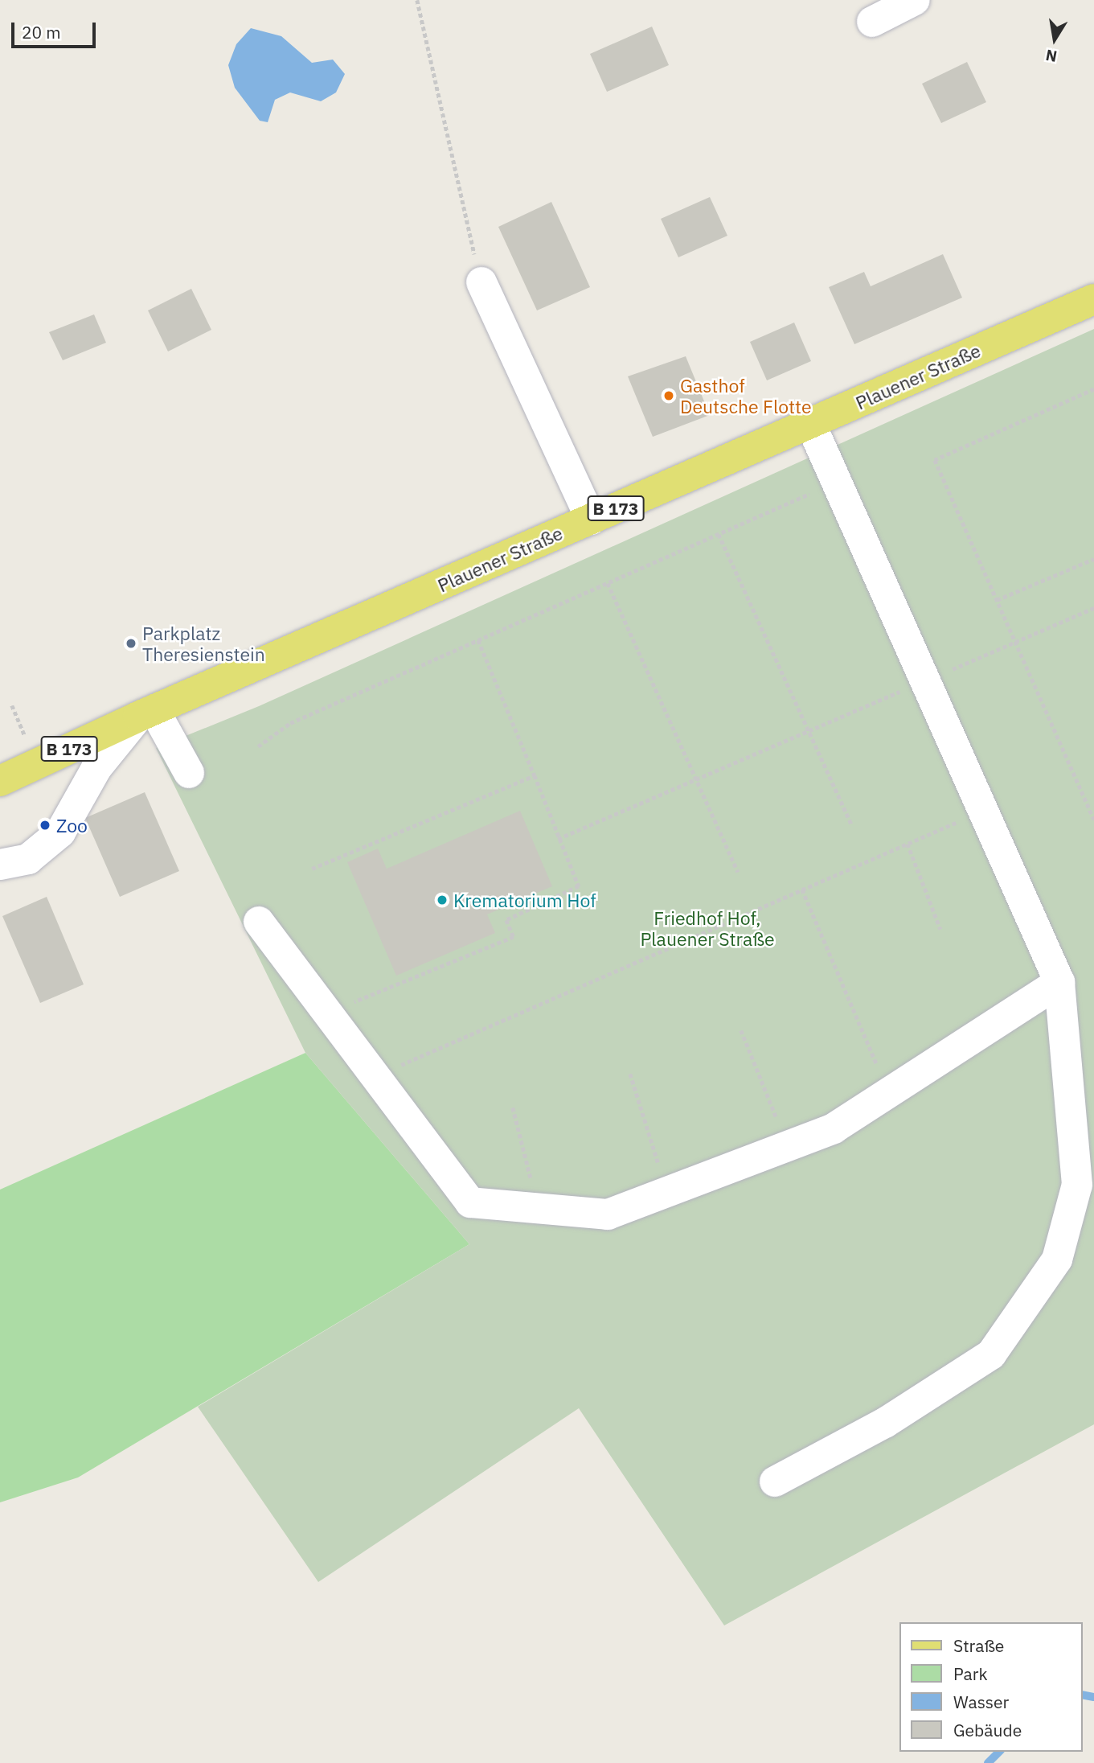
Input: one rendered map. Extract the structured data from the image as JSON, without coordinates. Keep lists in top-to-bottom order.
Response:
{
  "streets": {
    "main road": ["Plauener Straße", "B 173"]
  },
  "parks": ["Friedhof Hof, Plauener Straße"],
  "places": [
    "Gasthof Deutsche Flotte",
    "Parkplatz Theresienstein",
    "Zoo",
    "Krematorium Hof"
  ],
  "legend": [
    "Straße",
    "Park",
    "Wasser",
    "Gebäude"
  ],
  "scale_bar": "20 m",
  "north": "bottom"
}
